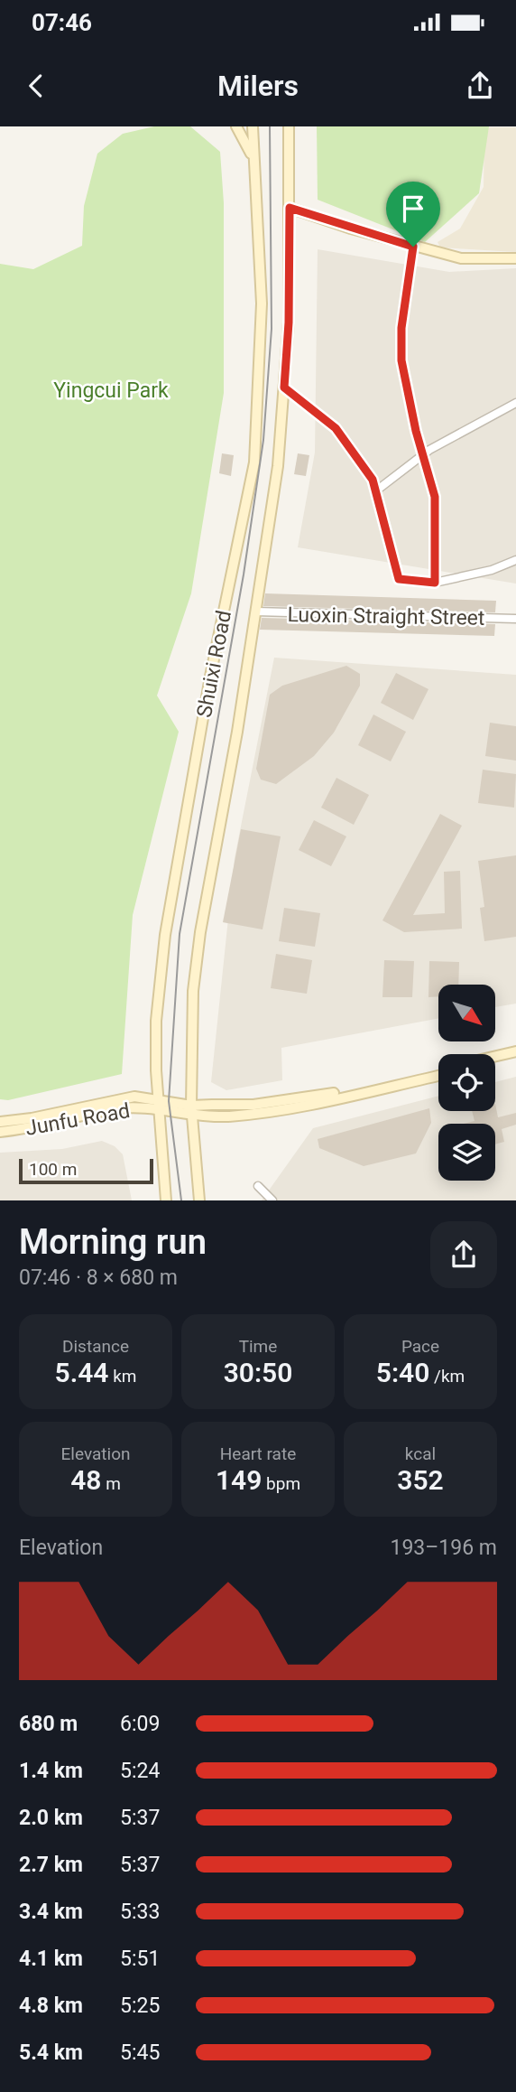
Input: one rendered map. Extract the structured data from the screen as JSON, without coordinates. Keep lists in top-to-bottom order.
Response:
{
  "streets": {
    "main road": ["Shuixi Road", "Junfu Road"],
    "street": ["Luoxin Straight Street"]
  },
  "crossings": [
    ["Luoxin Straight Street", "Shuixi Road"],
    ["Shuixi Road", "Junfu Road"]
  ],
  "parks": ["Yingcui Park"],
  "scale_bar": "100 m",
  "north": "bottom right",
  "page": {
    "status": "07:46",
    "header": "Milers",
    "scale": "100 m",
    "heading": ["Morning run", "07:46 · 8 × 680 m"],
    "stats": [
      ["Distance", "5.44 km"],
      ["Time", "30:50"],
      ["Pace", "5:40 /km"],
      ["Elevation", "48 m"],
      ["Heart rate", "149 bpm"],
      ["kcal", "352"]
    ],
    "chart": ["Elevation", "193–196 m"],
    "list": [
      {
        "name": "680 m",
        "note": "6:09"
      },
      {
        "name": "1.4 km",
        "note": "5:24"
      },
      {
        "name": "2.0 km",
        "note": "5:37"
      },
      {
        "name": "2.7 km",
        "note": "5:37"
      },
      {
        "name": "3.4 km",
        "note": "5:33"
      },
      {
        "name": "4.1 km",
        "note": "5:51"
      },
      {
        "name": "4.8 km",
        "note": "5:25"
      },
      {
        "name": "5.4 km",
        "note": "5:45"
      }
    ]
  }
}
